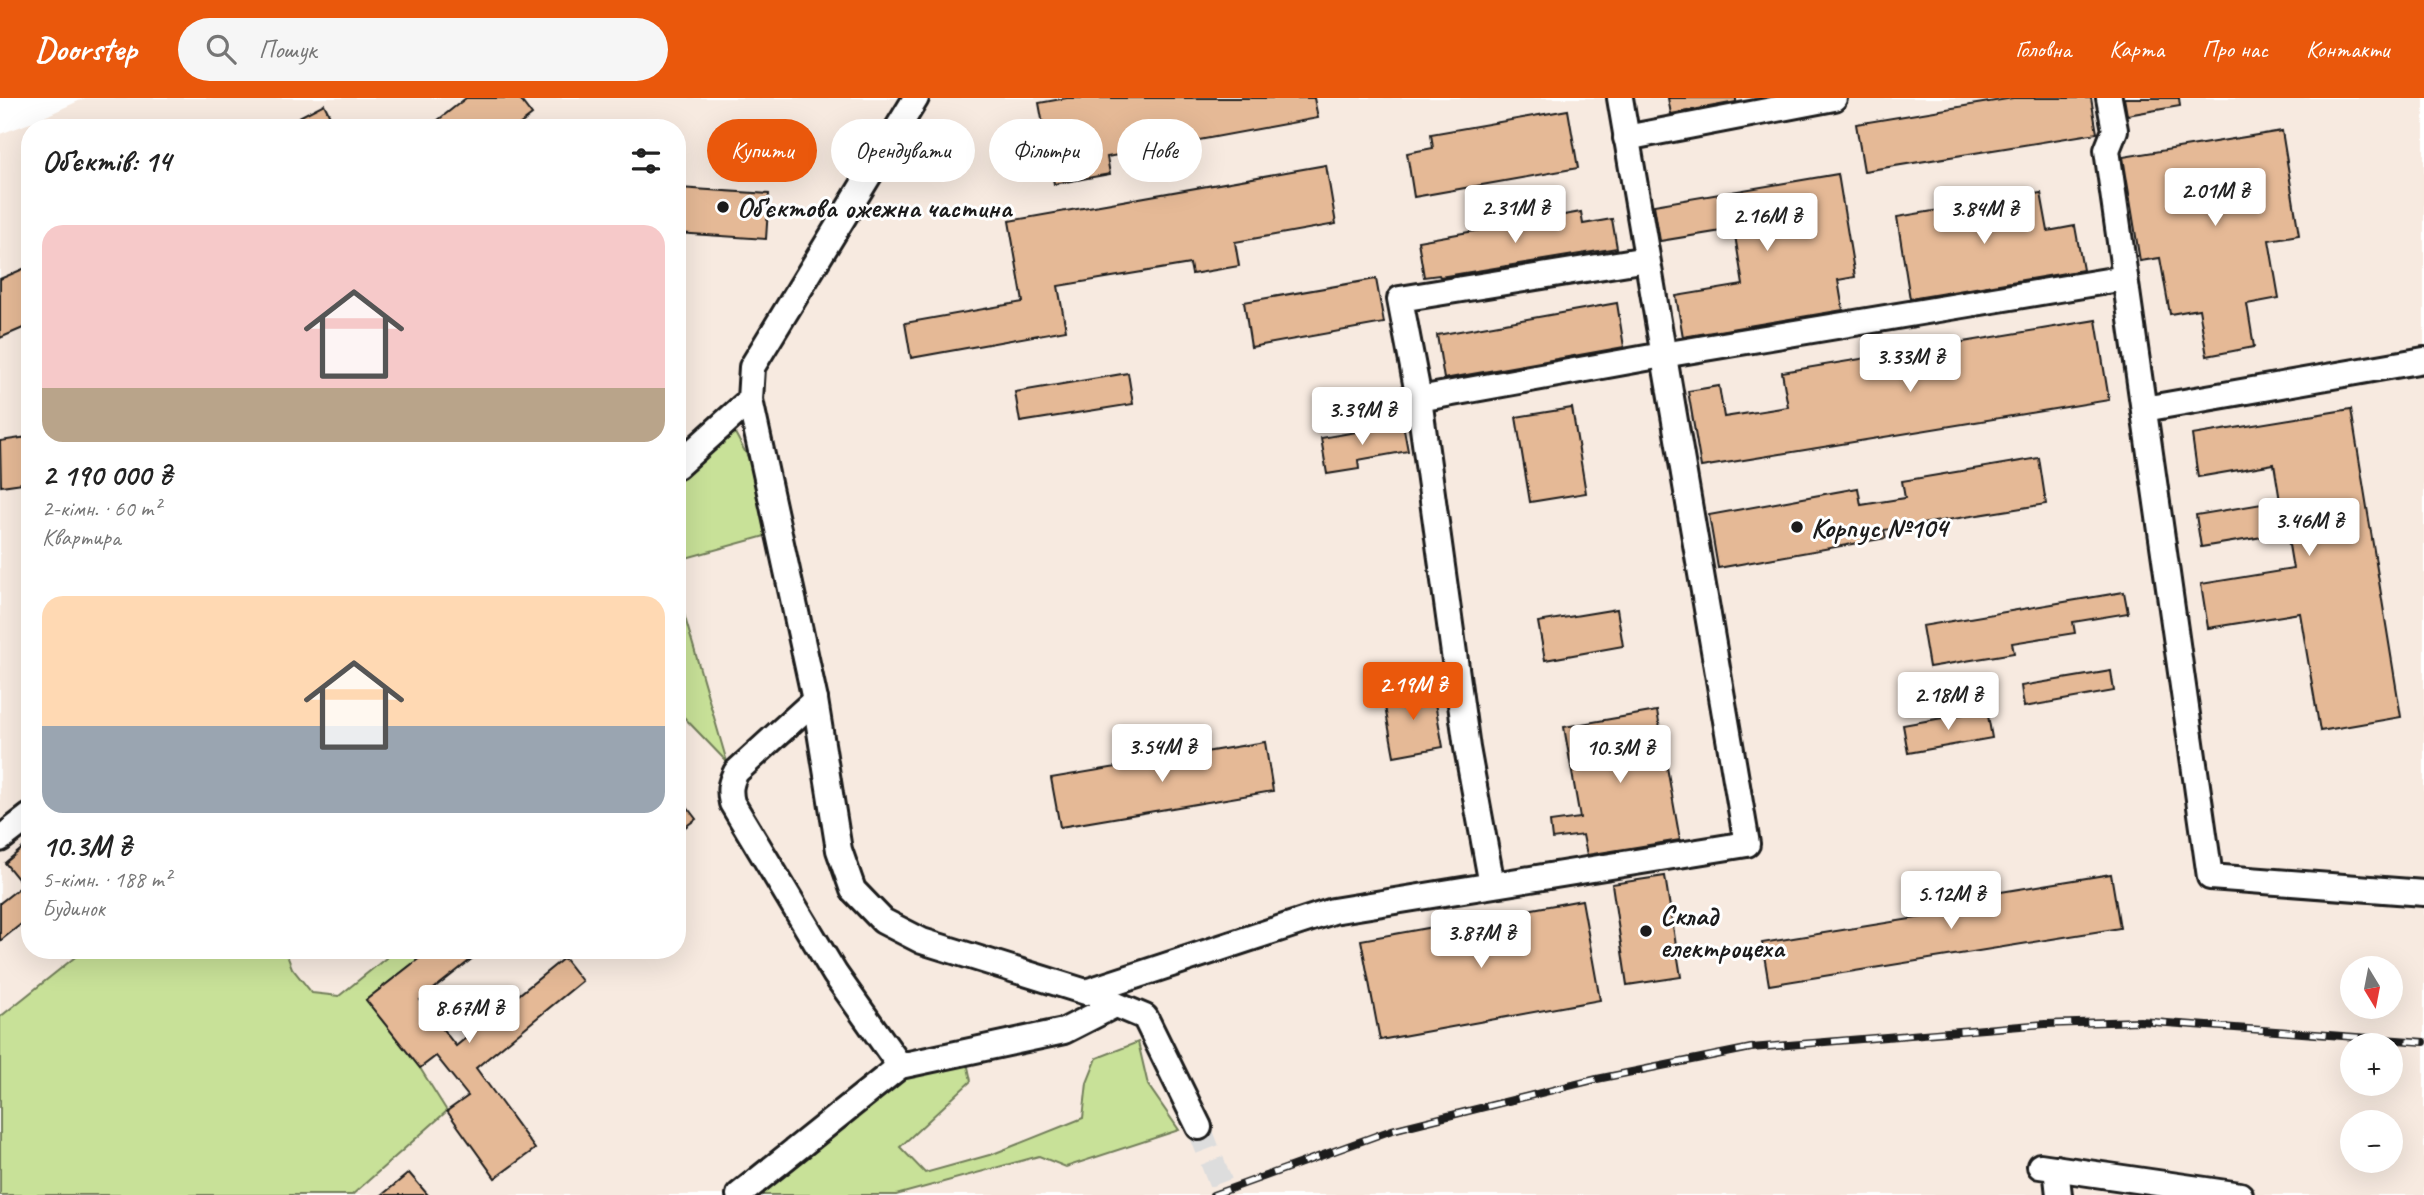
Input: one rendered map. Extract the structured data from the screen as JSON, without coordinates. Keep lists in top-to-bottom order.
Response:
{
  "places": ["Об'єктова ожежна частина", "Корпус №104", "Склад електроцеха"],
  "north": "bottom",
  "page": {
    "header": "Doorstep",
    "search": "Пошук",
    "nav": [
      "Головна",
      "Карта",
      "Про нас",
      "Контакти"
    ],
    "chip": [
      "Купити",
      "Орендувати",
      "Фільтри",
      "Нове"
    ],
    "heading": "Об’єктів: 14",
    "price": [
      "2.01M ₴",
      "2.31M ₴",
      "3.84M ₴",
      "2.16M ₴",
      "3.33M ₴",
      "3.39M ₴",
      "3.46M ₴",
      "2.19M ₴",
      "2.18M ₴",
      "3.54M ₴",
      "10.3M ₴",
      "5.12M ₴",
      "3.87M ₴",
      "8.67M ₴"
    ],
    "list": [
      {
        "name": "2 190 000 ₴",
        "note": "2-кімн. · 60 m² · Квартира"
      },
      {
        "name": "10.3M ₴",
        "note": "5-кімн. · 188 m² · Будинок"
      }
    ],
    "map_buttons": ["+", "−"]
  }
}
